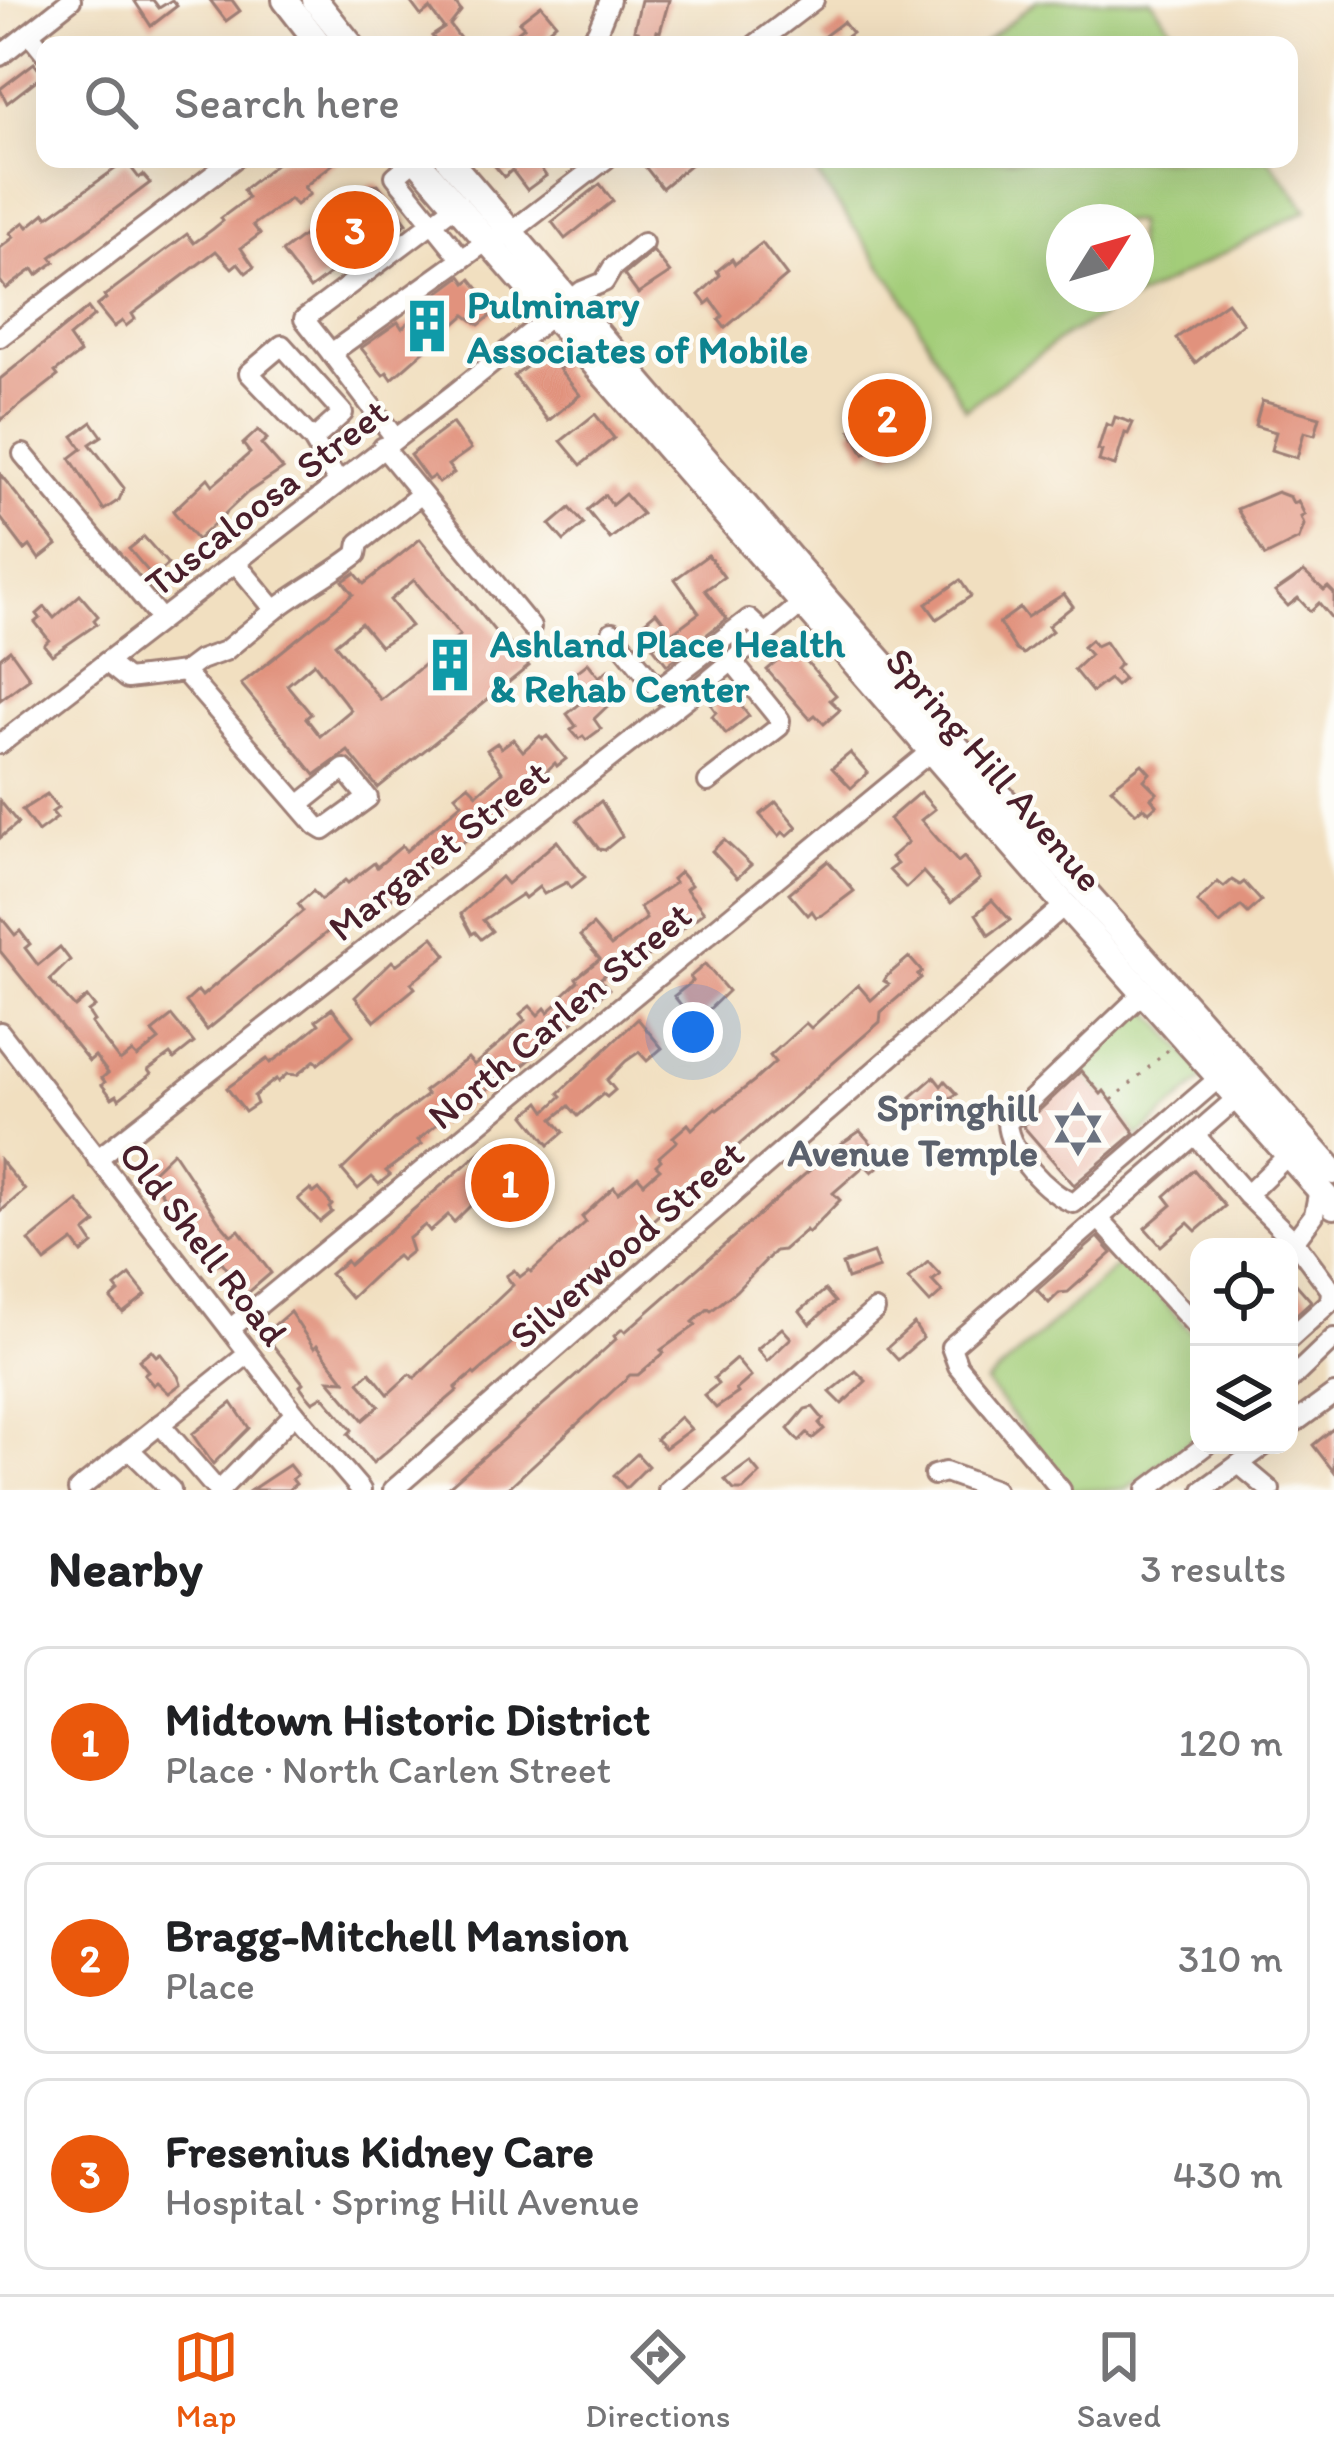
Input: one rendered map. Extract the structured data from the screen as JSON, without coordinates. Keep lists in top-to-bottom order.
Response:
{
  "streets": {
    "main road": ["Spring Hill Avenue"],
    "street": [
      "Tuscaloosa Street",
      "Margaret Street",
      "North Carlen Street",
      "Old Shell Road",
      "Silverwood Street"
    ]
  },
  "crossings": [
    ["Tuscaloosa Street", "Spring Hill Avenue"],
    ["Spring Hill Avenue", "Margaret Street"],
    ["Spring Hill Avenue", "North Carlen Street"],
    ["Spring Hill Avenue", "Silverwood Street"],
    ["Margaret Street", "Old Shell Road"],
    ["North Carlen Street", "Old Shell Road"]
  ],
  "places": {
    "building": ["Pulminary Associates of Mobile", "Ashland Place Health & Rehab Center"],
    "synagogue": ["Springhill Avenue Temple"]
  },
  "north": "top right",
  "page": {
    "search": "Search here",
    "pins": ["3", "2", "1"],
    "heading": ["Nearby", "3 results"],
    "list": [
      {
        "mark": "1",
        "name": "Midtown Historic District",
        "note": "Place · North Carlen Street",
        "value": "120 m"
      },
      {
        "mark": "2",
        "name": "Bragg-Mitchell Mansion",
        "note": "Place",
        "value": "310 m"
      },
      {
        "mark": "3",
        "name": "Fresenius Kidney Care",
        "note": "Hospital · Spring Hill Avenue",
        "value": "430 m"
      }
    ],
    "nav": ["Map", "Directions", "Saved"]
  }
}
